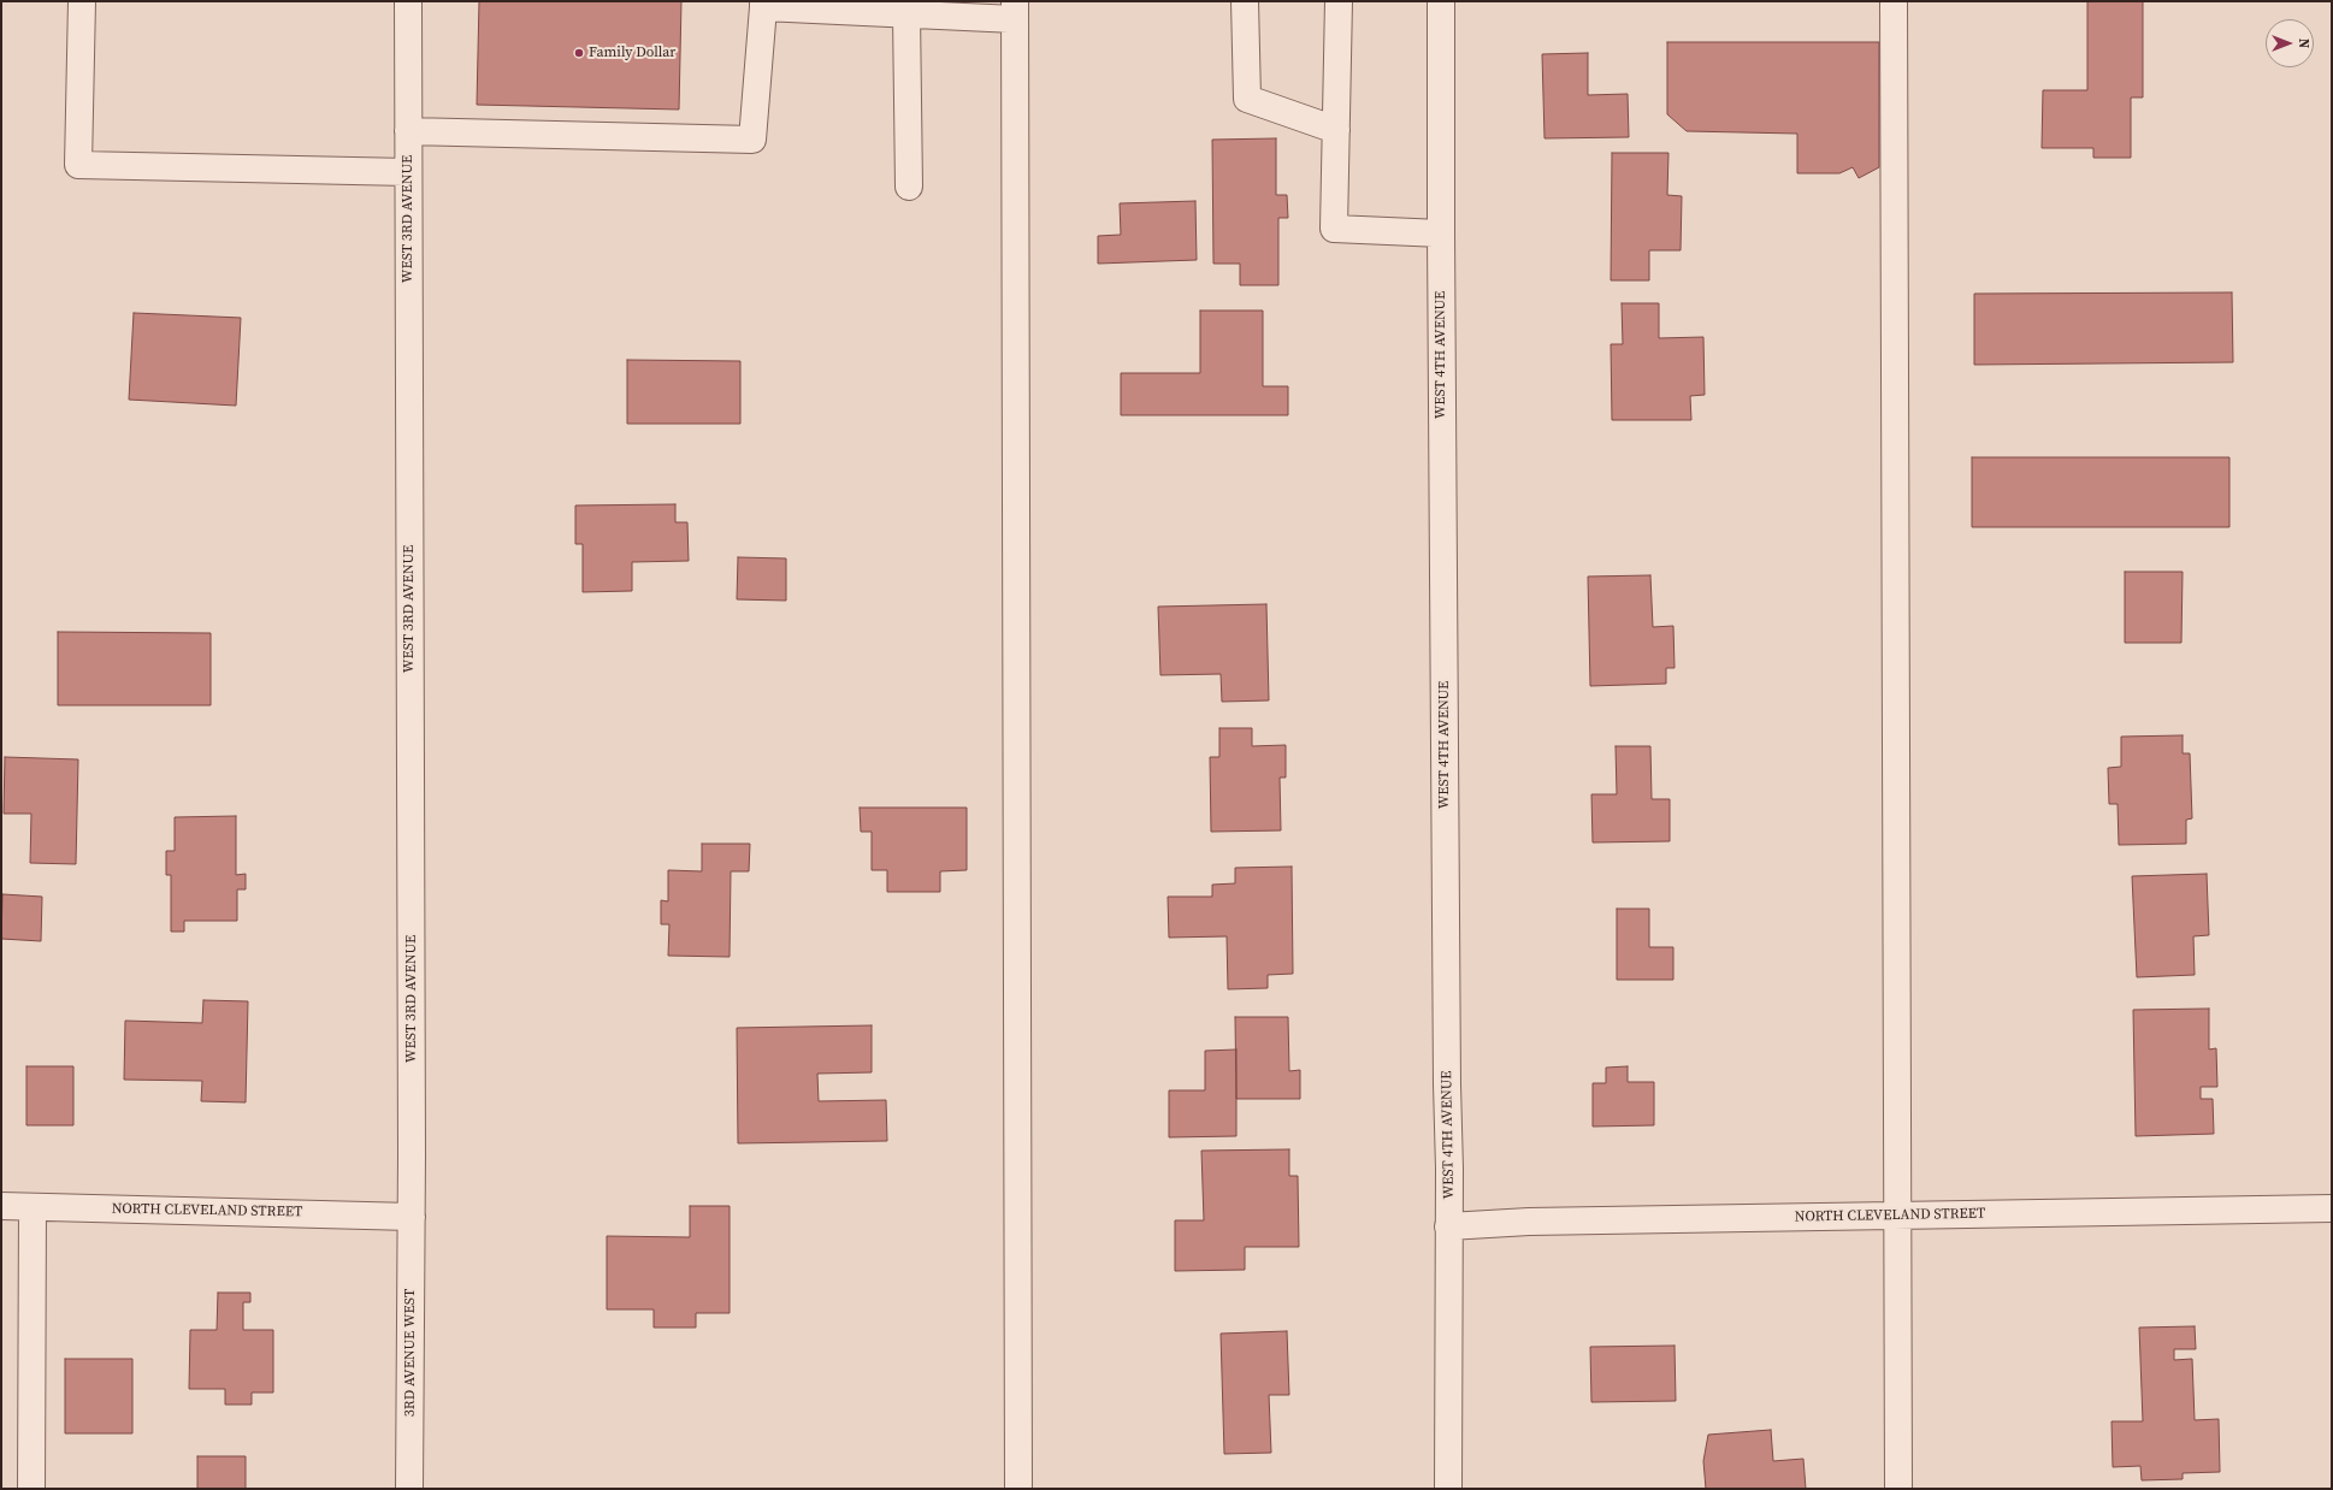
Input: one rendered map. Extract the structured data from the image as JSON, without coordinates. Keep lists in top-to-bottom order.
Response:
{
  "streets": {
    "street": [
      "WEST 3RD AVENUE",
      "WEST 4TH AVENUE",
      "NORTH CLEVELAND STREET",
      "3RD AVENUE WEST"
    ]
  },
  "crossings": [
    ["WEST 3RD AVENUE", "NORTH CLEVELAND STREET"],
    ["WEST 3RD AVENUE", "3RD AVENUE WEST"],
    ["WEST 4TH AVENUE", "NORTH CLEVELAND STREET"],
    ["NORTH CLEVELAND STREET", "3RD AVENUE WEST"]
  ],
  "places": ["Family Dollar"],
  "north": "right"
}
